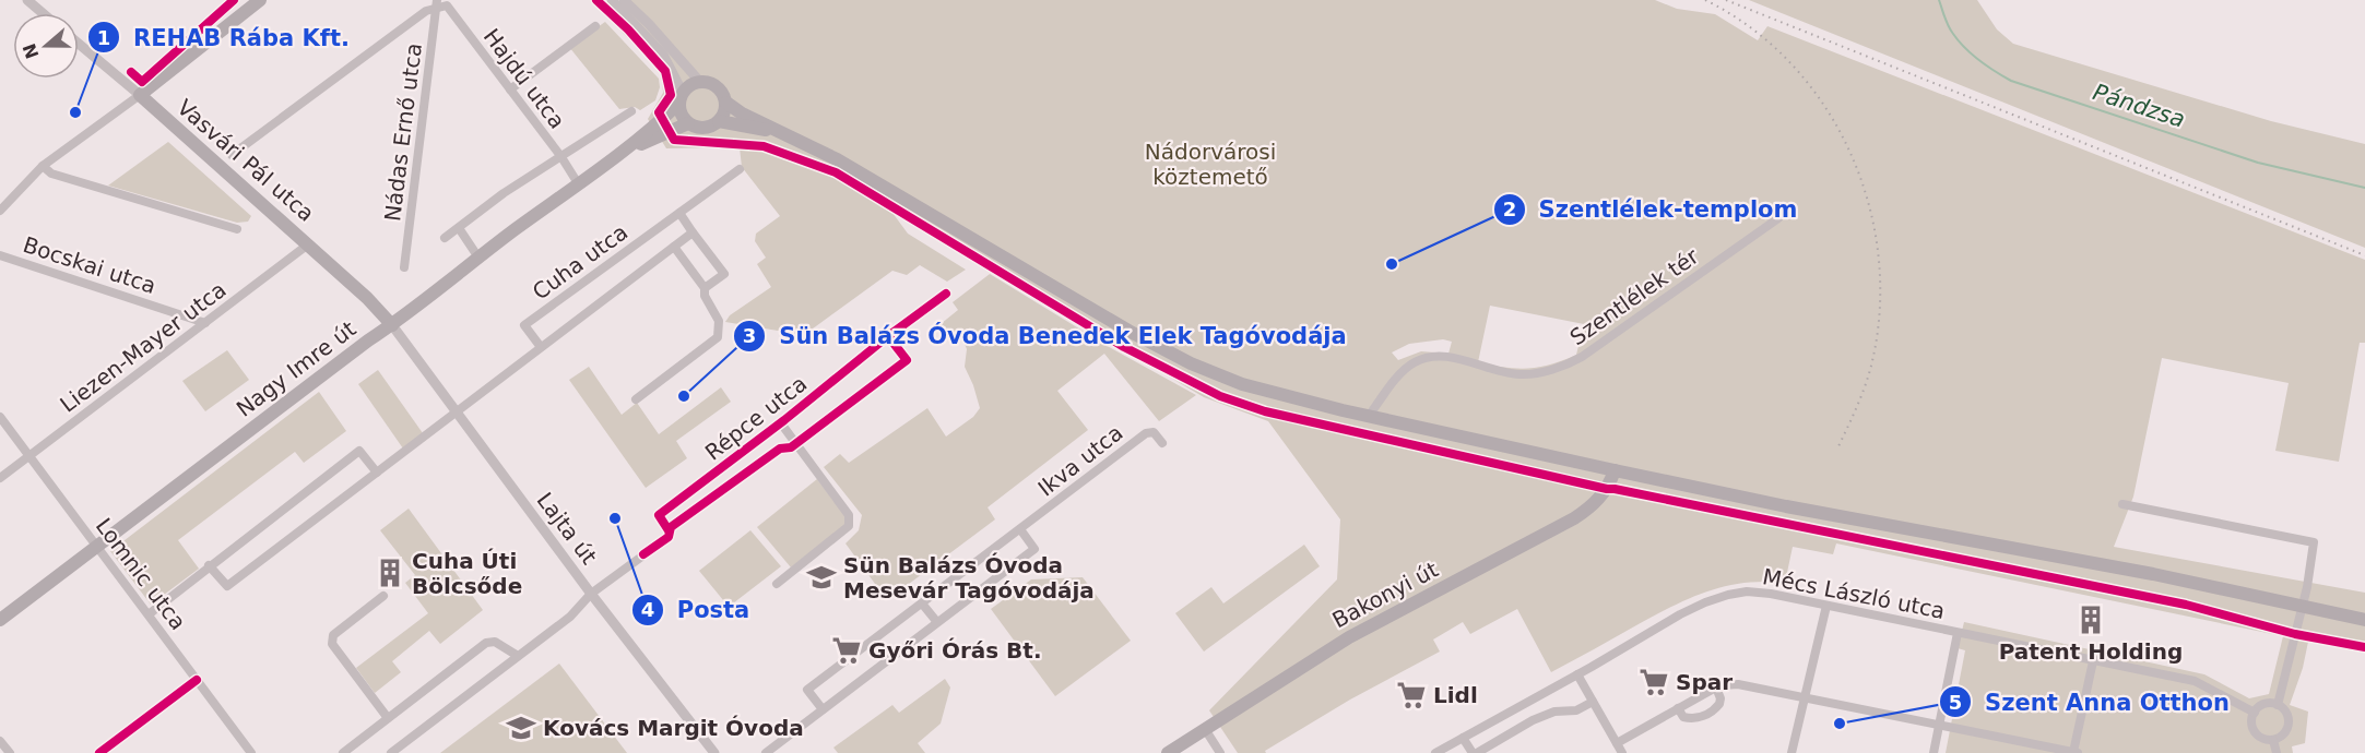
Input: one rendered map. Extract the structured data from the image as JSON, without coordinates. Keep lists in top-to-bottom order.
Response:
{
  "streets": {
    "main road": ["Vasvári Pál utca", "Nagy Imre út", "Bakonyi út"],
    "street": [
      "Hajdú utca",
      "Nádas Ernő utca",
      "Cuha utca",
      "Bocskai utca",
      "Szentlélek tér",
      "Liezen-Mayer utca",
      "Répce utca",
      "Ikva utca",
      "Lajta út",
      "Lomnic utca",
      "Mécs László utca"
    ]
  },
  "crossings": [
    ["Hajdú utca", "Nádas Ernő utca"],
    ["Hajdú utca", "Nagy Imre út"],
    ["Vasvári Pál utca", "Liezen-Mayer utca"],
    ["Vasvári Pál utca", "Nagy Imre út"],
    ["Vasvári Pál utca", "Lajta út"],
    ["Cuha utca", "Lajta út"],
    ["Bocskai utca", "Liezen-Mayer utca"],
    ["Liezen-Mayer utca", "Lomnic utca"],
    ["Nagy Imre út", "Lajta út"],
    ["Nagy Imre út", "Lomnic utca"],
    ["Répce utca", "Lajta út"]
  ],
  "water": ["Pándzsa"],
  "parks": ["Nádorvárosi köztemető"],
  "places": {
    "other": [
      "REHAB Rába Kft.",
      "Szentlélek-templom",
      "Sün Balázs Óvoda Benedek Elek Tagóvodája",
      "Posta",
      "Szent Anna Otthon"
    ],
    "building": ["Cuha Úti Bölcsőde", "Patent Holding"],
    "school or university": ["Sün Balázs Óvoda Mesevár Tagóvodája", "Kovács Margit Óvoda"],
    "supermarket": ["Győri Órás Bt.", "Spar", "Lidl"]
  },
  "north": "left"
}
